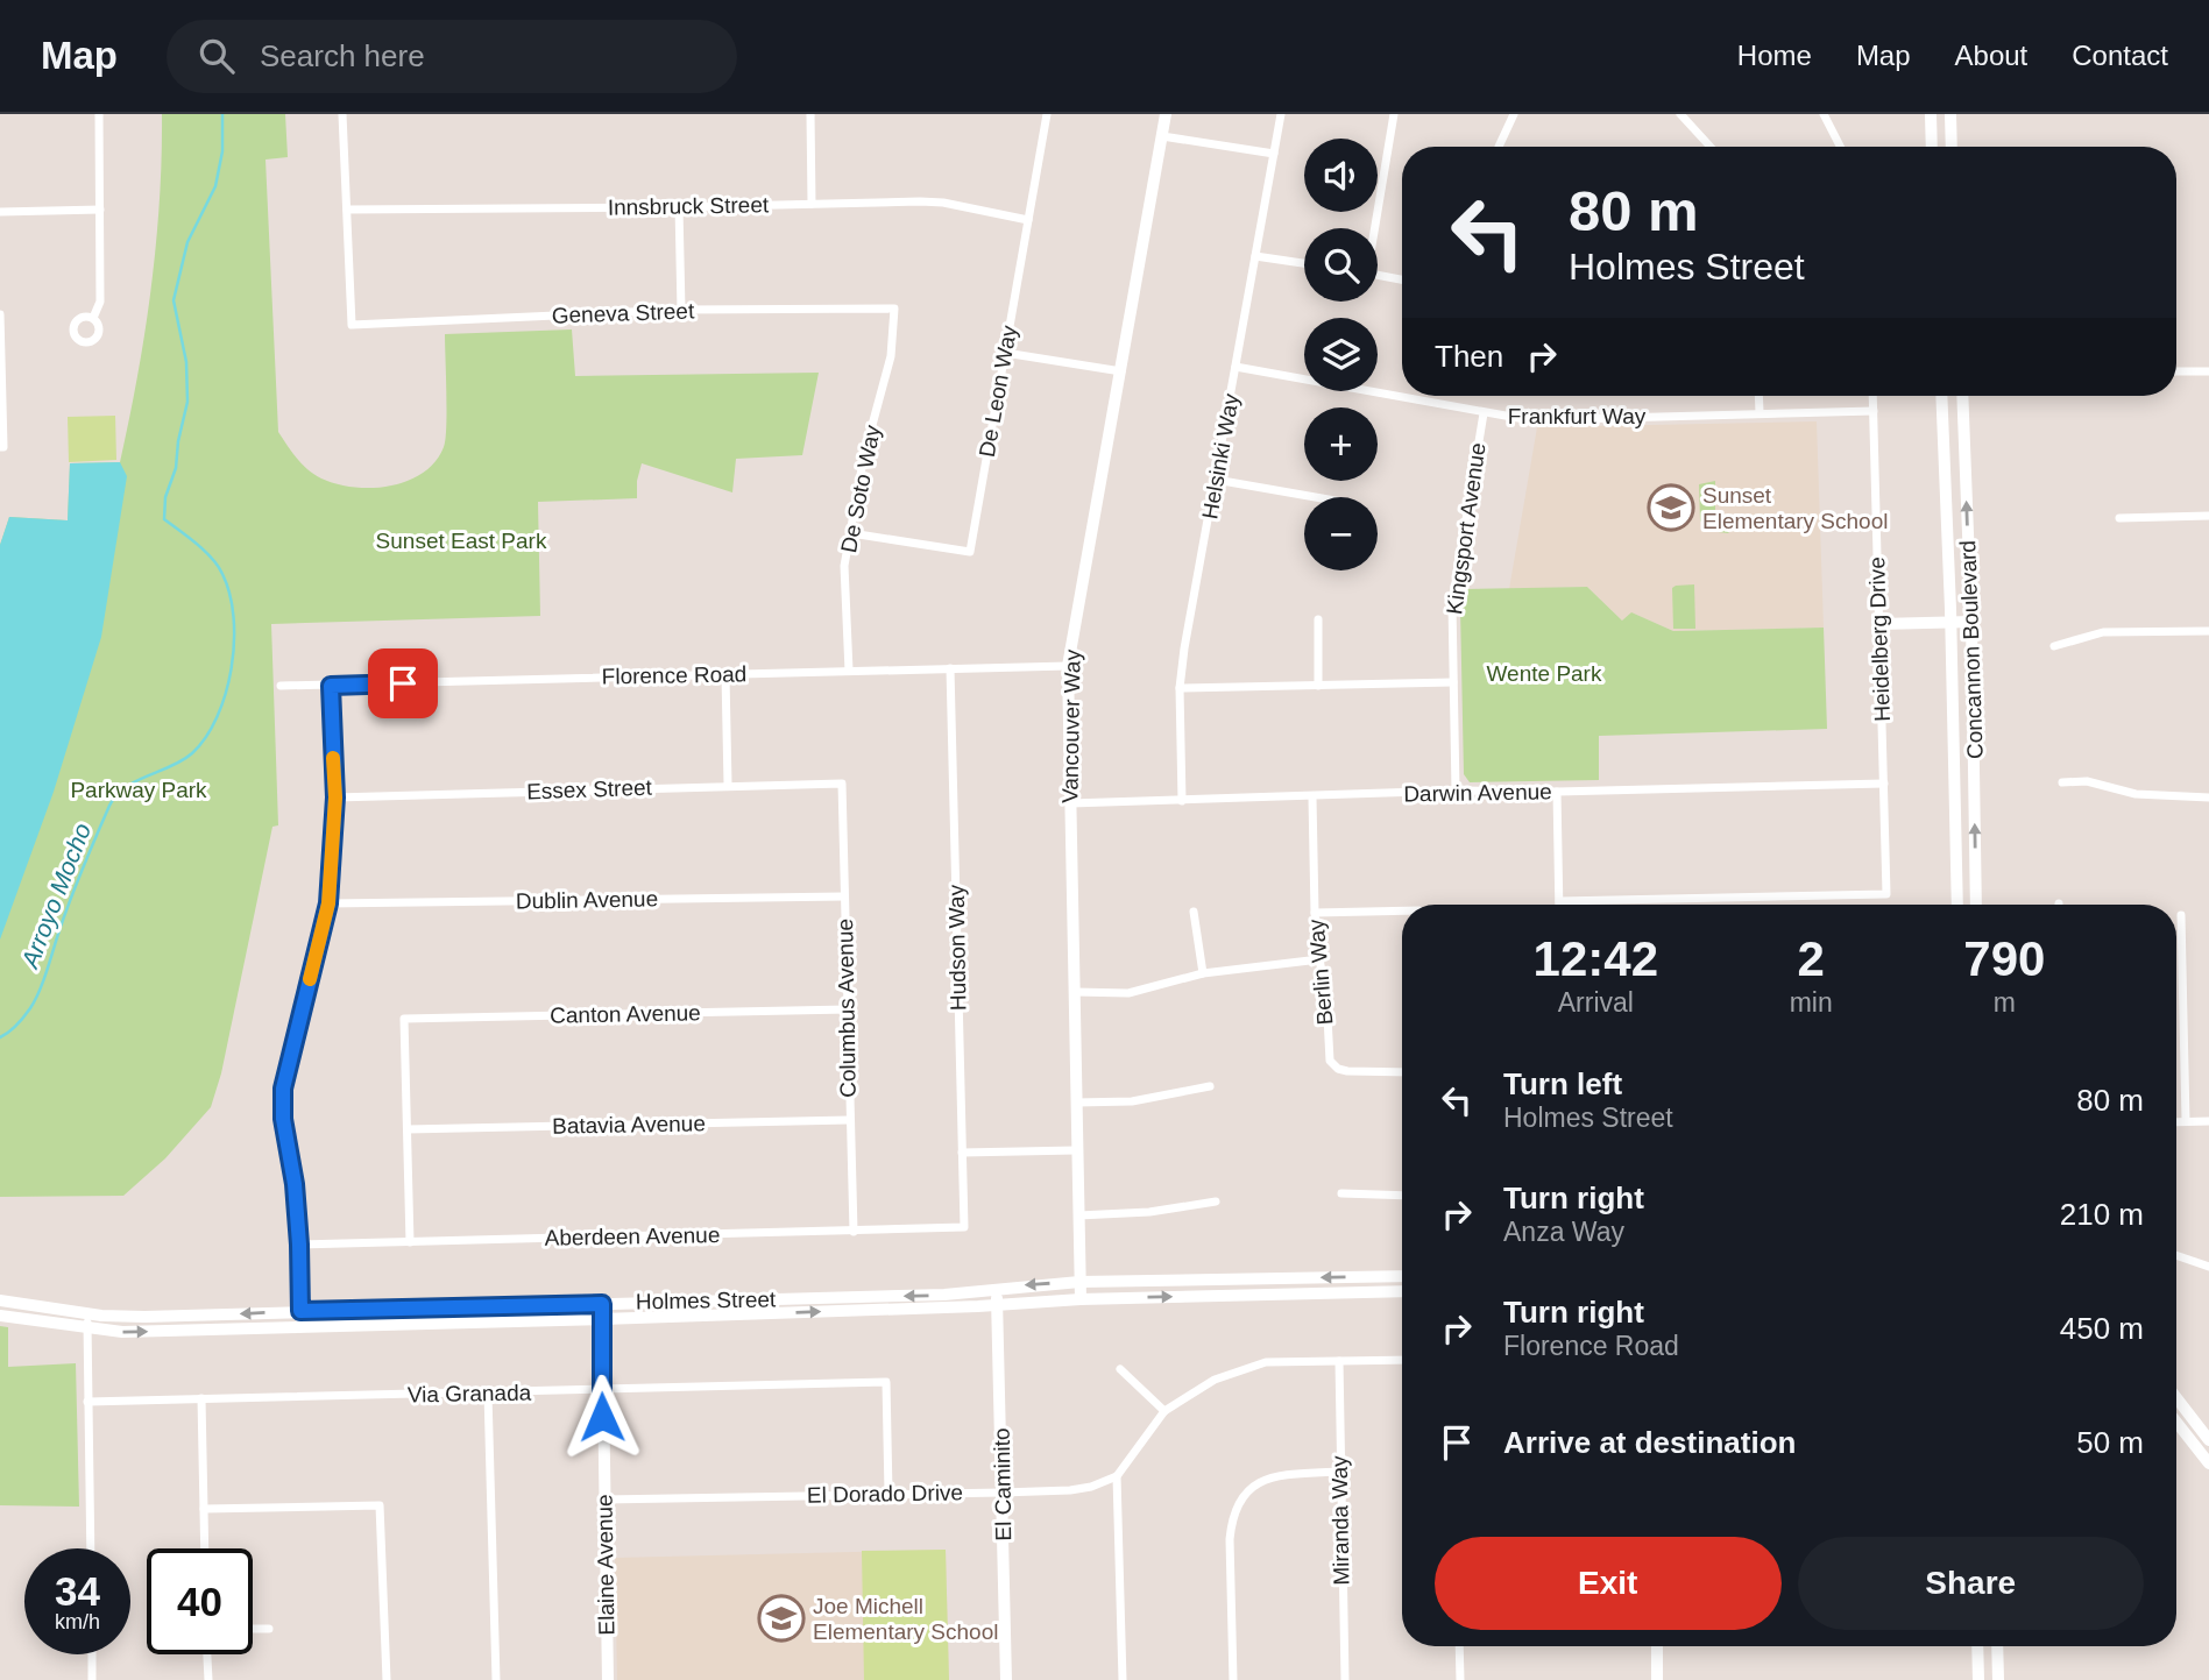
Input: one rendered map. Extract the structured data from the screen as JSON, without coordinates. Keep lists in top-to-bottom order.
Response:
{
  "streets": {
    "main road": [
      "Concannon Boulevard",
      "Vancouver Way",
      "Holmes Street",
      "El Caminito",
      "Elaine Avenue"
    ],
    "street": [
      "Innsbruck Street",
      "Geneva Street",
      "De Leon Way",
      "Frankfurt Way",
      "Helsinki Way",
      "De Soto Way",
      "Kingsport Avenue",
      "Heidelberg Drive",
      "Florence Road",
      "Essex Street",
      "Darwin Avenue",
      "Dublin Avenue",
      "Hudson Way",
      "Berlin Way",
      "Columbus Avenue",
      "Canton Avenue",
      "Batavia Avenue",
      "Aberdeen Avenue",
      "Via Granada",
      "El Dorado Drive",
      "Miranda Way"
    ]
  },
  "crossings": [
    ["Innsbruck Street", "Geneva Street"],
    ["Innsbruck Street", "De Leon Way"],
    ["Geneva Street", "De Soto Way"],
    ["De Leon Way", "De Soto Way"],
    ["Frankfurt Way", "Helsinki Way"],
    ["Frankfurt Way", "Kingsport Avenue"],
    ["Frankfurt Way", "Heidelberg Drive"],
    ["Helsinki Way", "Darwin Avenue"],
    ["De Soto Way", "Florence Road"],
    ["Kingsport Avenue", "Darwin Avenue"],
    ["Heidelberg Drive", "Darwin Avenue"],
    ["Florence Road", "Vancouver Way"],
    ["Florence Road", "Hudson Way"],
    ["Vancouver Way", "Darwin Avenue"],
    ["Vancouver Way", "Holmes Street"],
    ["Essex Street", "Columbus Avenue"],
    ["Darwin Avenue", "Berlin Way"],
    ["Dublin Avenue", "Columbus Avenue"],
    ["Hudson Way", "Aberdeen Avenue"],
    ["Columbus Avenue", "Canton Avenue"],
    ["Columbus Avenue", "Batavia Avenue"],
    ["Columbus Avenue", "Aberdeen Avenue"],
    ["Canton Avenue", "Batavia Avenue"],
    ["Holmes Street", "El Caminito"],
    ["Holmes Street", "Elaine Avenue"],
    ["Via Granada", "El Dorado Drive"],
    ["Via Granada", "Elaine Avenue"],
    ["El Caminito", "El Dorado Drive"],
    ["El Dorado Drive", "Elaine Avenue"]
  ],
  "water": ["Arroyo Mocho"],
  "parks": ["Sunset East Park", "Wente Park", "Parkway Park"],
  "places": {
    "school or university": ["Sunset Elementary School", "Joe Michell Elementary School"]
  },
  "page": {
    "header": "Map",
    "search": "Search here",
    "nav": [
      "Home",
      "Map",
      "About",
      "Contact"
    ],
    "map_buttons": ["+", "−"],
    "turn": ["80 m", "Holmes Street"],
    "then": "Then",
    "eta": [
      "12:42",
      "Arrival",
      "2",
      "min",
      "790",
      "m"
    ],
    "list": [
      {
        "name": "Turn left",
        "note": "Holmes Street",
        "value": "80 m"
      },
      {
        "name": "Turn right",
        "note": "Anza Way",
        "value": "210 m"
      },
      {
        "name": "Turn right",
        "note": "Florence Road",
        "value": "450 m"
      },
      {
        "name": "Arrive at destination",
        "value": "50 m"
      }
    ],
    "buttons": ["Exit", "Share"],
    "speed": "34 km/h",
    "limit": "40"
  }
}
